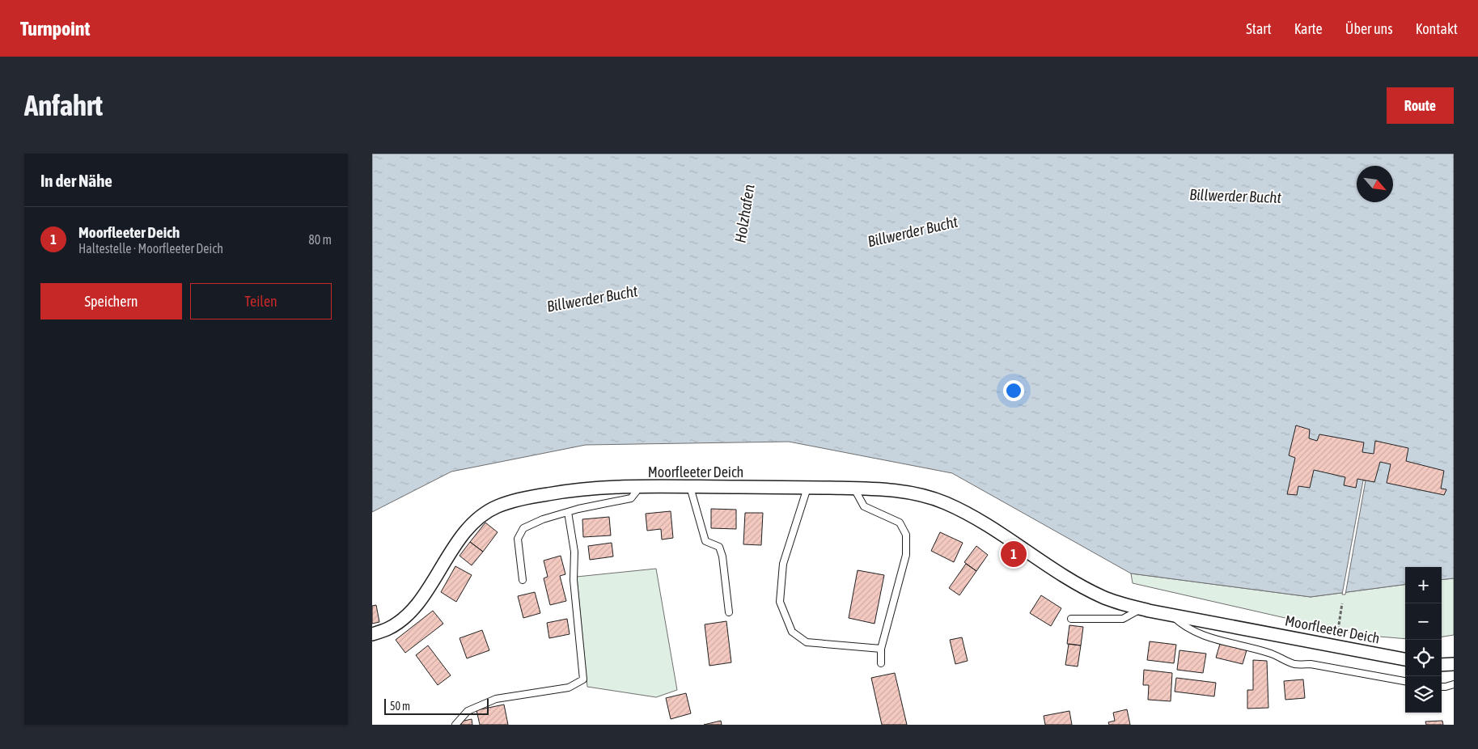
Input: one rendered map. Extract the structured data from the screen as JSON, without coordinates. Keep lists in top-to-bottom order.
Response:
{
  "streets": {
    "street": ["Moorfleeter Deich"]
  },
  "water": ["Billwerder Bucht", "Holzhafen"],
  "scale_bar": "50 m",
  "north": "bottom right",
  "page": {
    "header": "Turnpoint",
    "nav": [
      "Start",
      "Karte",
      "Über uns",
      "Kontakt"
    ],
    "buttons": [
      "Route",
      ["Speichern", "Teilen"]
    ],
    "title": "Anfahrt",
    "heading": "In der Nähe",
    "list": [
      {
        "mark": "1",
        "name": "Moorfleeter Deich",
        "note": "Haltestelle · Moorfleeter Deich",
        "value": "80 m"
      }
    ],
    "pins": "1",
    "map_buttons": ["+", "−"],
    "scale": "50 m"
  }
}
